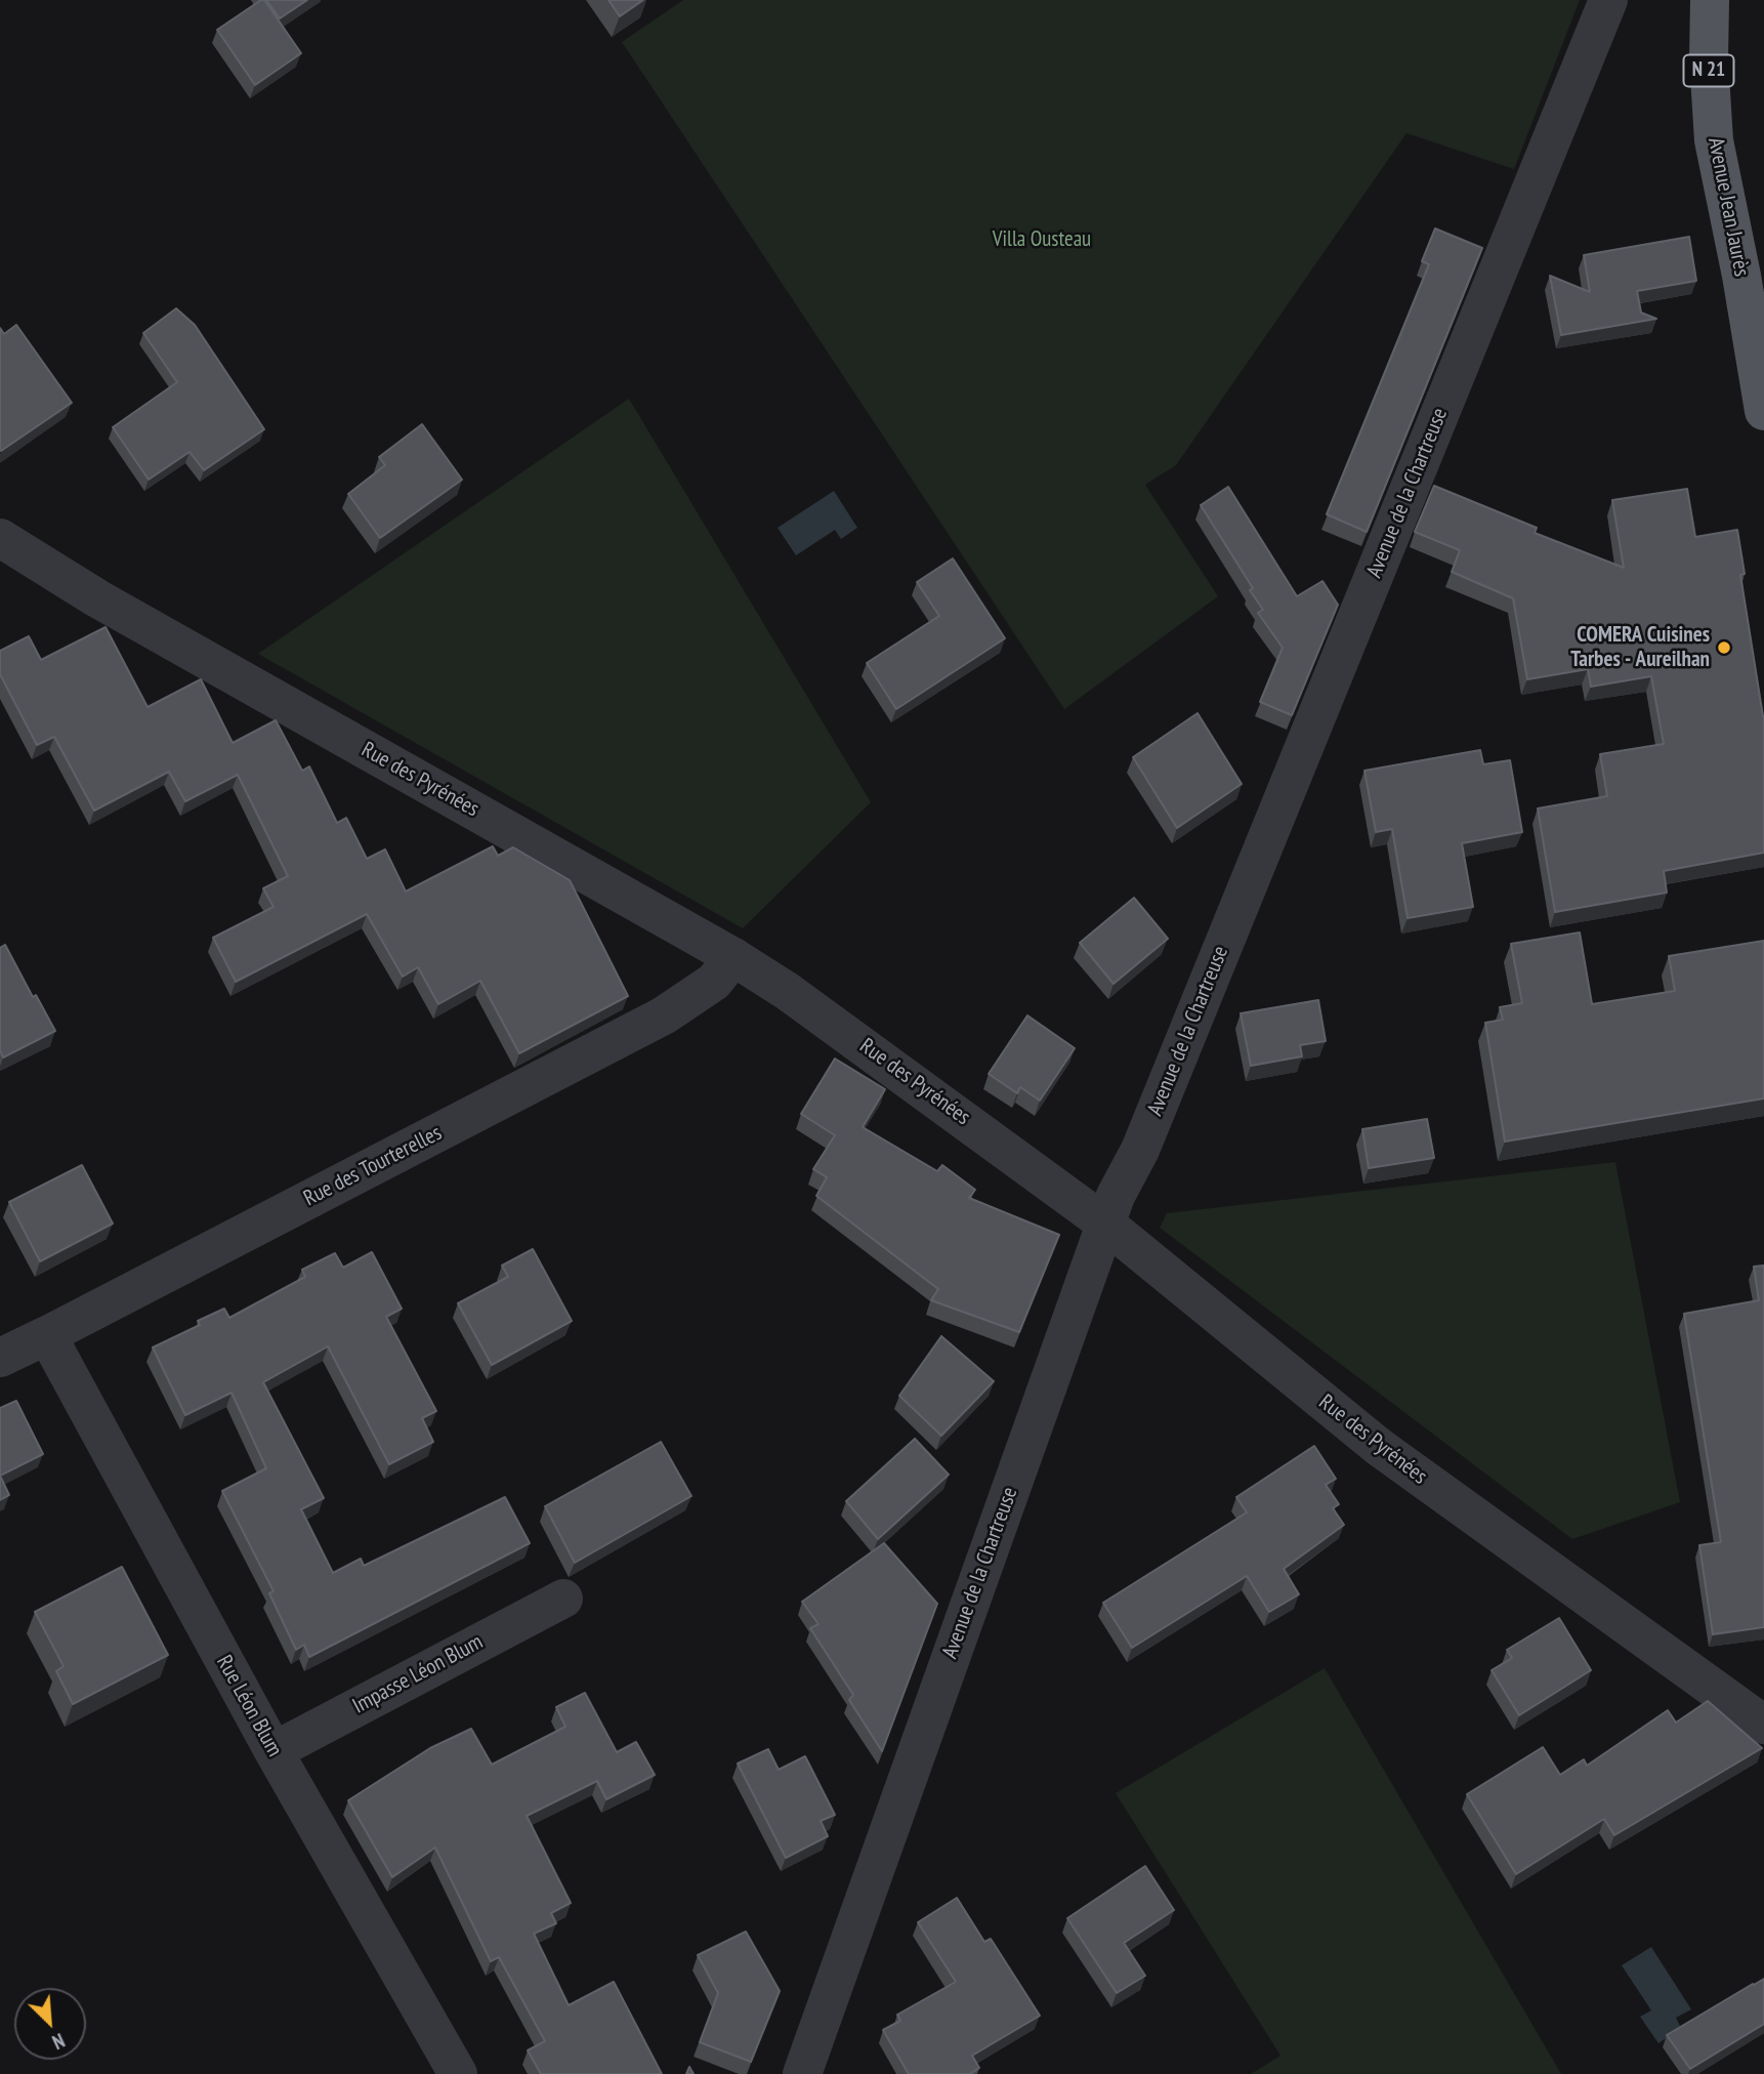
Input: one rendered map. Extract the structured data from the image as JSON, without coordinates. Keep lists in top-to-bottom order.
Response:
{
  "streets": {
    "main road": ["N 21", "Avenue Jean Jaurès"],
    "street": [
      "Avenue de la Chartreuse",
      "Rue des Pyrénées",
      "Rue des Tourterelles",
      "Impasse Léon Blum",
      "Rue Léon Blum"
    ]
  },
  "crossings": [
    ["Avenue de la Chartreuse", "Rue des Pyrénées"],
    ["Rue des Pyrénées", "Rue des Tourterelles"],
    ["Rue des Tourterelles", "Rue Léon Blum"],
    ["Impasse Léon Blum", "Rue Léon Blum"]
  ],
  "parks": ["Villa Ousteau"],
  "places": ["COMERA Cuisines Tarbes - Aureilhan"],
  "north": "bottom right"
}
